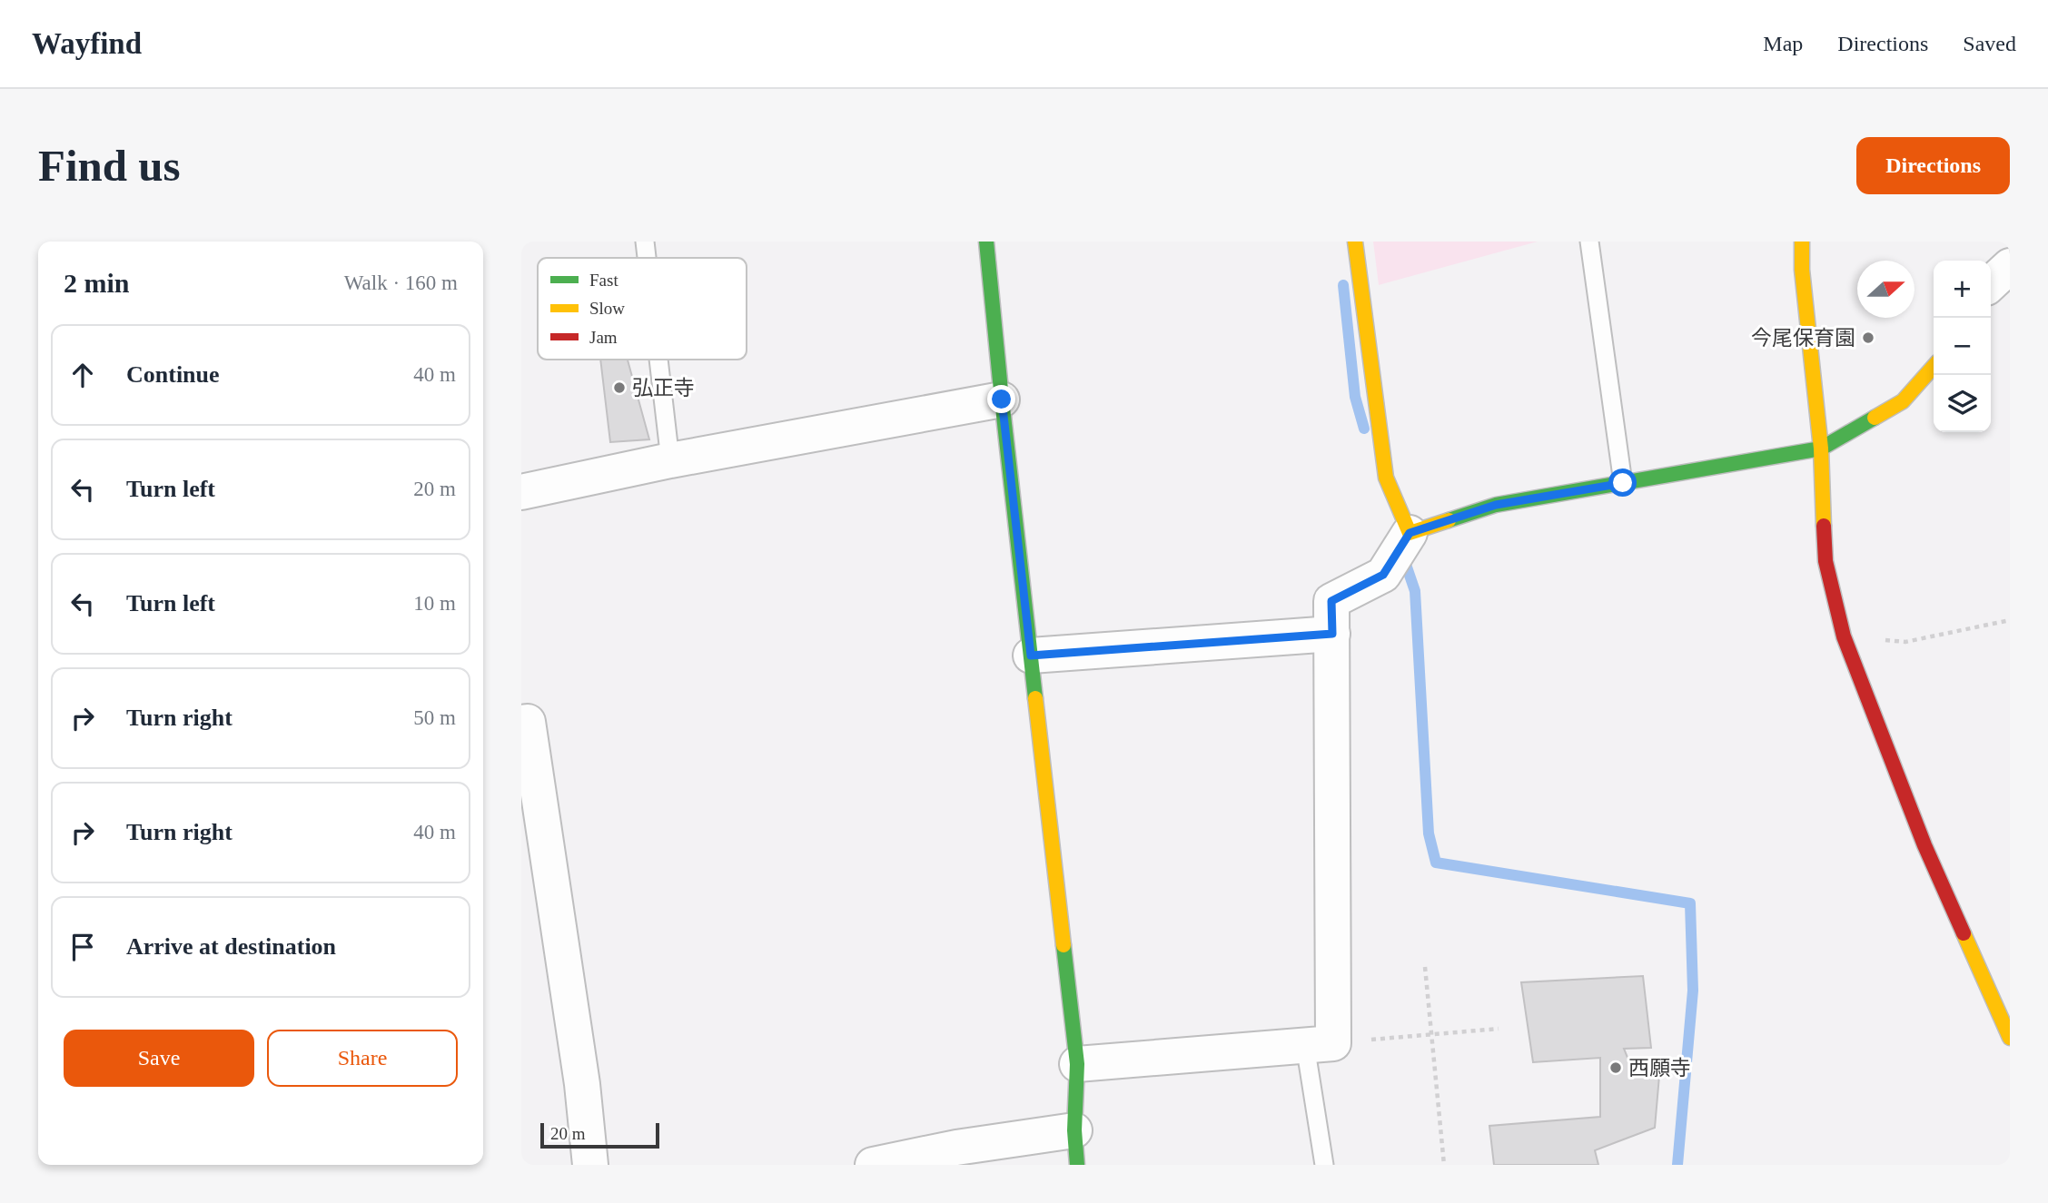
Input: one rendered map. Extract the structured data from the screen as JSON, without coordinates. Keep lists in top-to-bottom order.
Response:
{
  "places": ["今尾保育園", "弘正寺", "西願寺"],
  "legend": ["Fast", "Slow", "Jam"],
  "scale_bar": "20 m",
  "north": "right",
  "page": {
    "header": "Wayfind",
    "nav": ["Map", "Directions", "Saved"],
    "buttons": [
      "Directions",
      ["Save", "Share"]
    ],
    "title": "Find us",
    "heading": ["2 min", "Walk · 160 m"],
    "map_buttons": ["+", "−"],
    "list": [
      ["Continue", "40 m"],
      ["Turn left", "20 m"],
      ["Turn left", "10 m"],
      ["Turn right", "50 m"],
      ["Turn right", "40 m"],
      "Arrive at destination"
    ],
    "scale": "20 m"
  }
}
